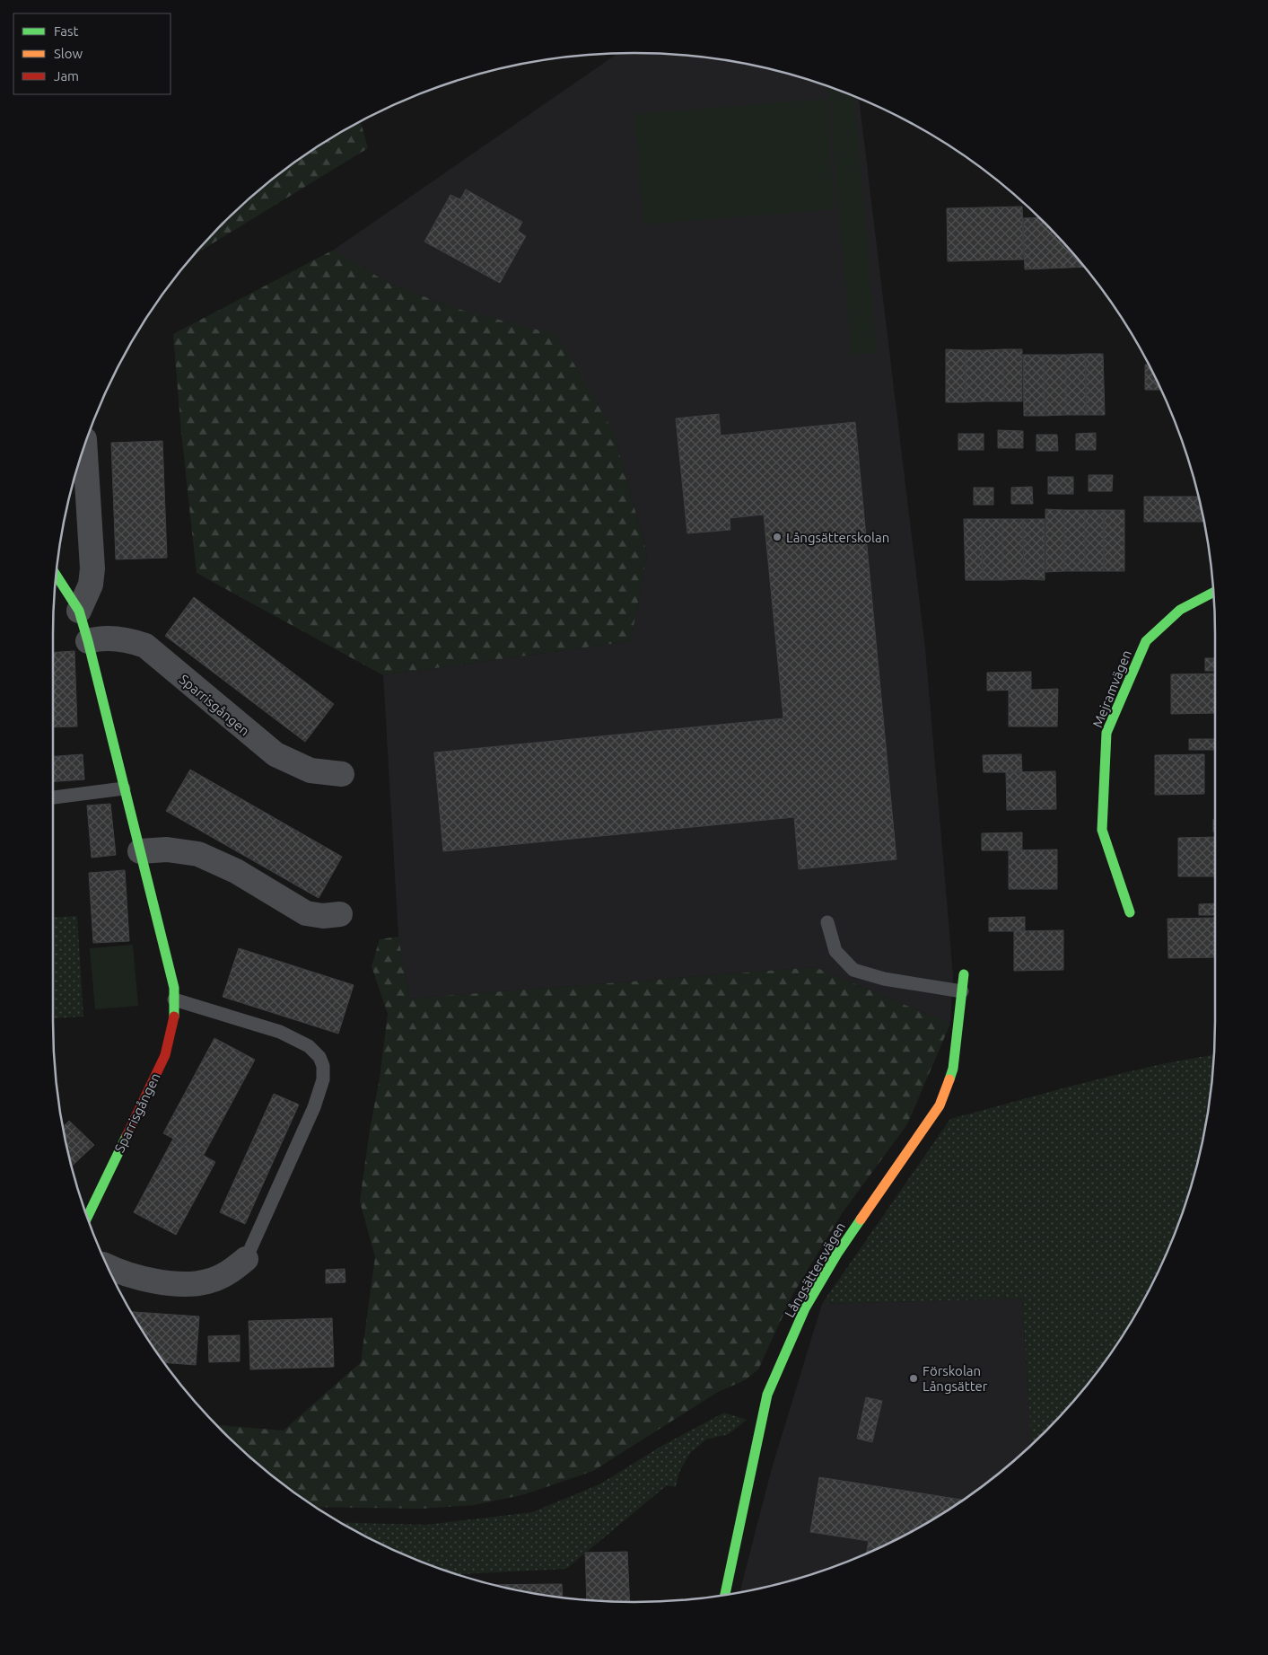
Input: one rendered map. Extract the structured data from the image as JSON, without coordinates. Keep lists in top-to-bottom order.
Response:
{
  "streets": {
    "street": ["Mejramvägen", "Sparrisgången", "Långsättersvägen"]
  },
  "places": ["Långsätterskolan", "Förskolan Långsätter"],
  "legend": ["Fast", "Slow", "Jam"]
}
